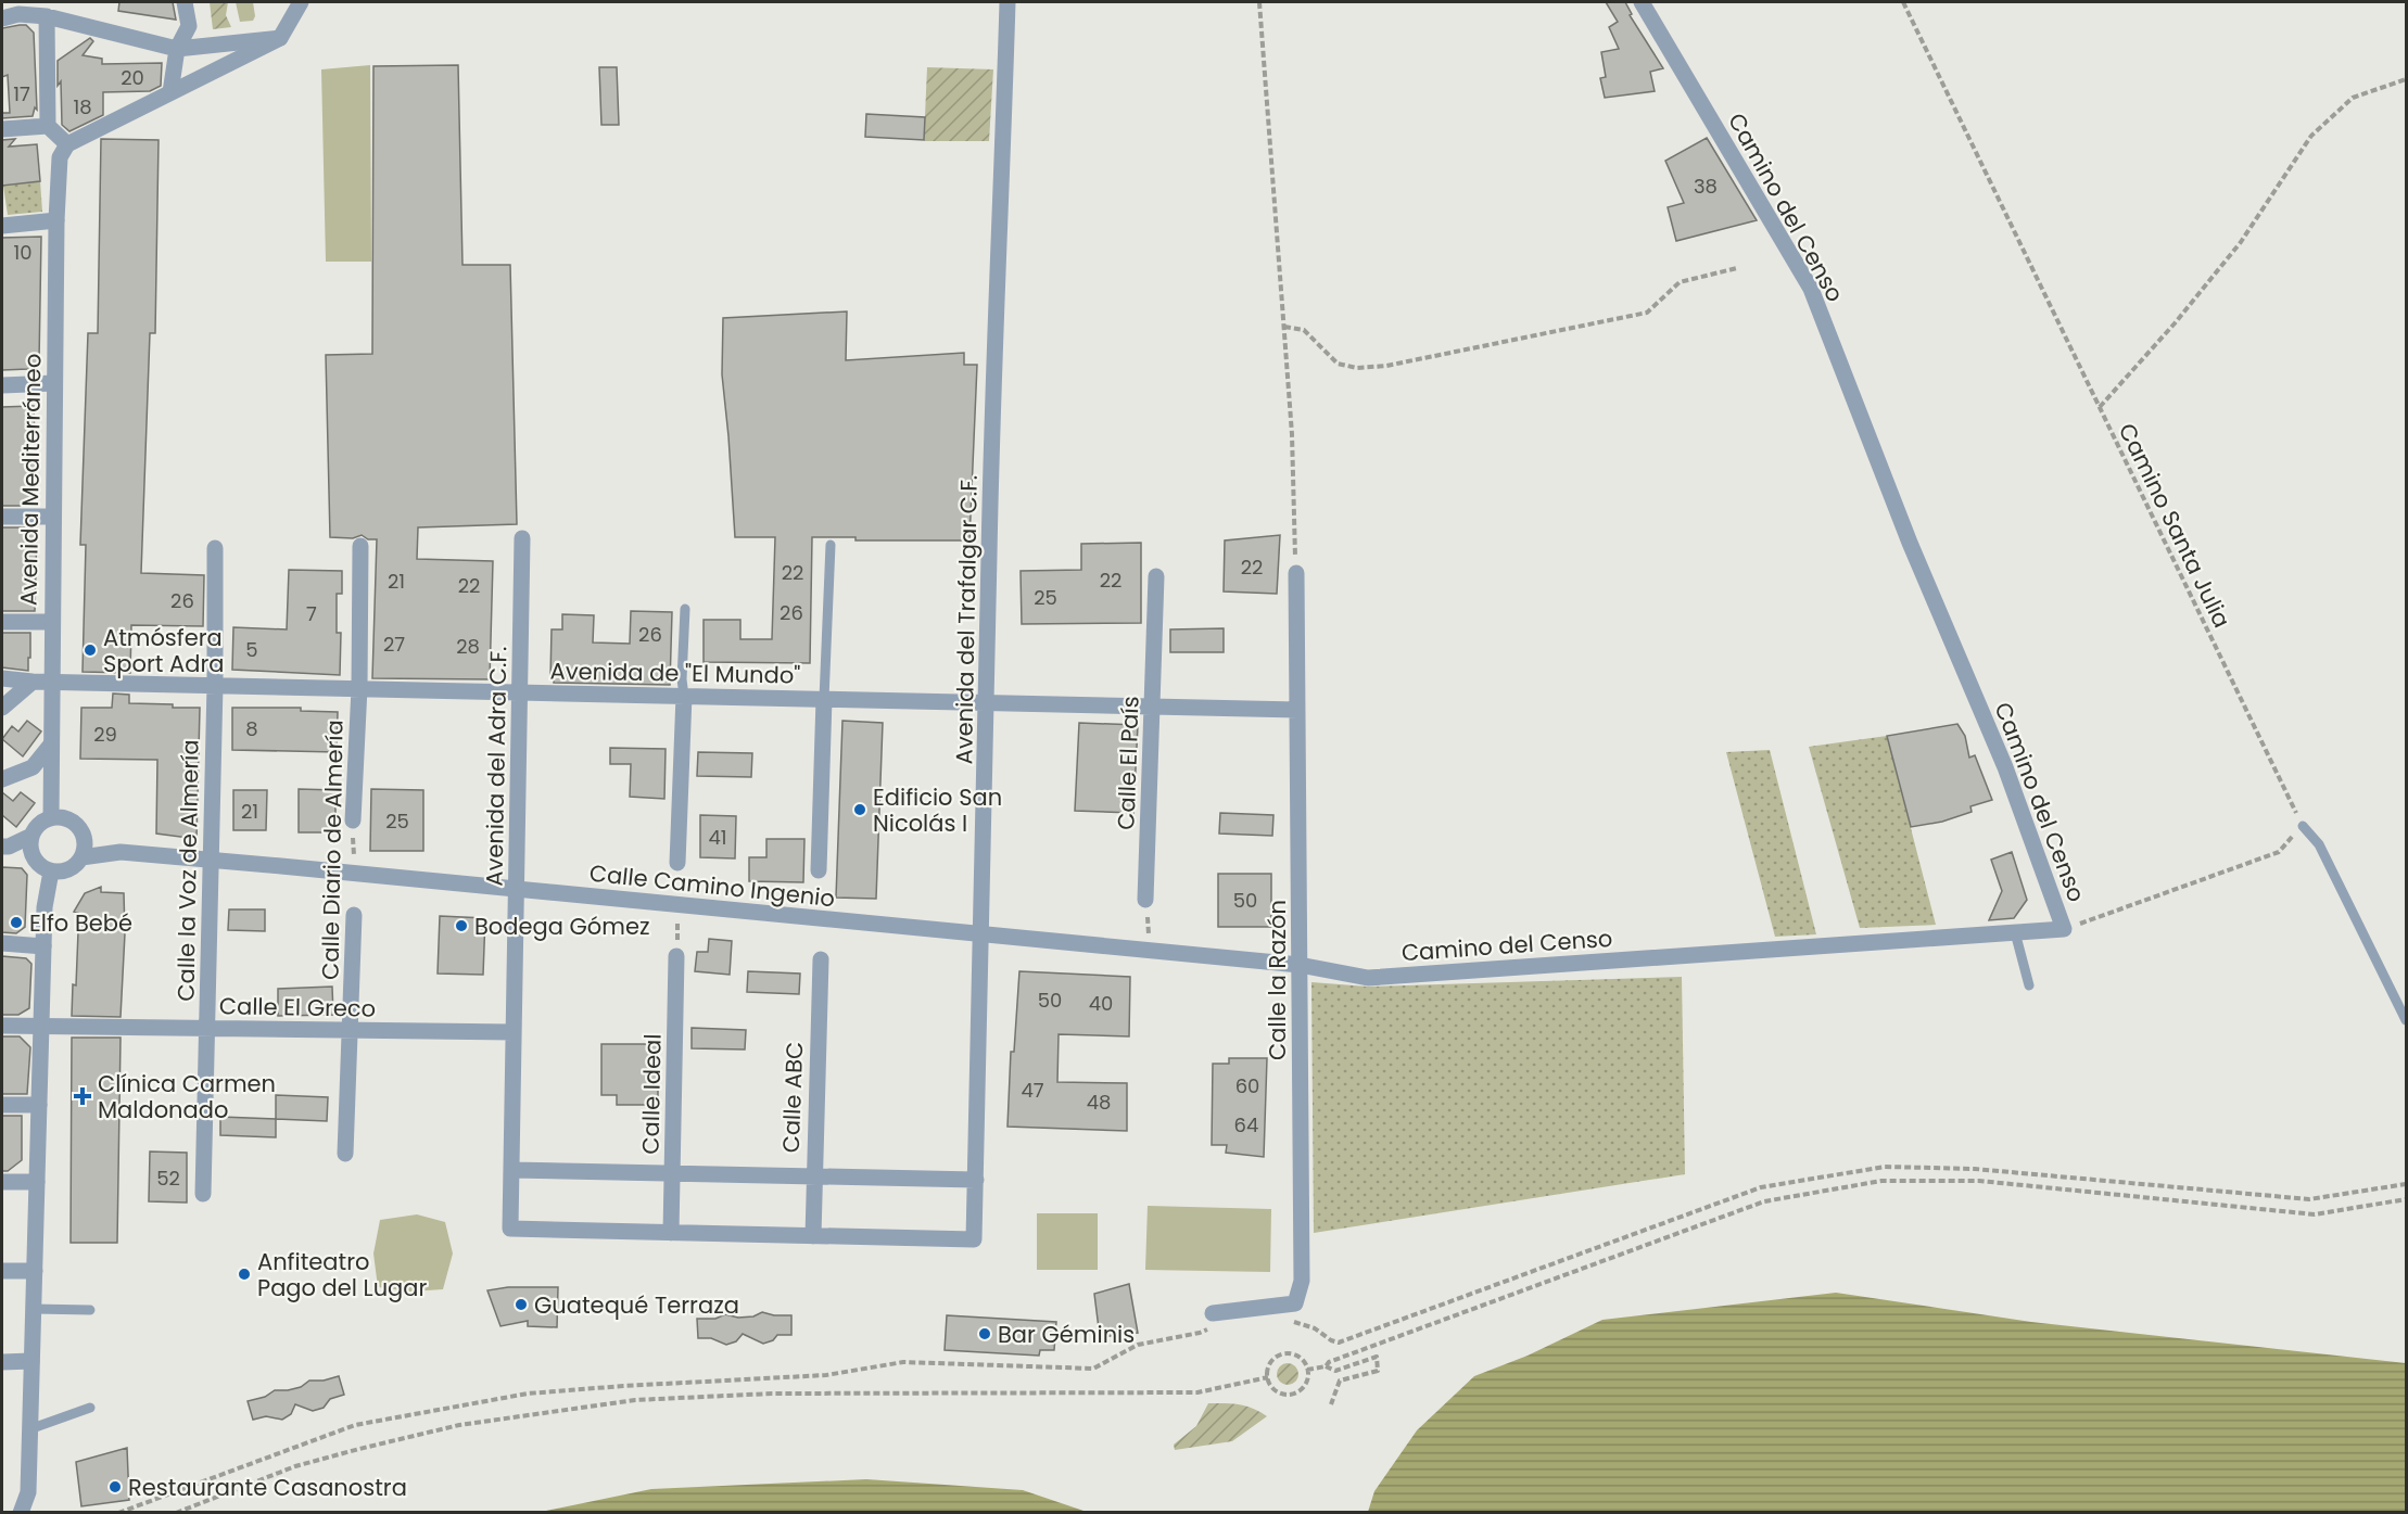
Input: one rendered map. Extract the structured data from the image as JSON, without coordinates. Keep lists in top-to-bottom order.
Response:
{
  "streets": {
    "street": [
      "Camino del Censo",
      "Avenida Mediterráneo",
      "Avenida del Trafalgar C.F.",
      "Avenida de \"El Mundo\"",
      "Calle El País",
      "Avenida del Adra C.F.",
      "Calle Diario de Almería",
      "Calle la Voz de Almería",
      "Calle Camino Ingenio",
      "Calle la Razón",
      "Calle El Greco",
      "Calle Ideal",
      "Calle ABC"
    ],
    "path": ["Camino Santa Julia"]
  },
  "crossings": [
    ["Camino del Censo", "Calle Camino Ingenio"],
    ["Camino del Censo", "Calle la Razón"],
    ["Avenida Mediterráneo", "Avenida de \"El Mundo\""],
    ["Avenida Mediterráneo", "Calle Camino Ingenio"],
    ["Avenida del Trafalgar C.F.", "Avenida de \"El Mundo\""],
    ["Avenida del Trafalgar C.F.", "Calle Camino Ingenio"],
    ["Avenida del Trafalgar C.F.", "Calle ABC"],
    ["Avenida de \"El Mundo\"", "Calle El País"],
    ["Avenida de \"El Mundo\"", "Avenida del Adra C.F."],
    ["Avenida de \"El Mundo\"", "Calle Diario de Almería"],
    ["Avenida de \"El Mundo\"", "Calle la Voz de Almería"],
    ["Avenida de \"El Mundo\"", "Calle la Razón"],
    ["Avenida del Adra C.F.", "Calle Camino Ingenio"],
    ["Avenida del Adra C.F.", "Calle El Greco"],
    ["Avenida del Adra C.F.", "Calle Ideal"],
    ["Calle Diario de Almería", "Calle Camino Ingenio"],
    ["Calle Diario de Almería", "Calle El Greco"],
    ["Calle la Voz de Almería", "Calle Camino Ingenio"],
    ["Calle la Voz de Almería", "Calle El Greco"],
    ["Calle Camino Ingenio", "Calle la Razón"]
  ],
  "places": {
    "other": [
      "Atmósfera Sport Adra",
      "Edificio San Nicolás I",
      "Elfo Bebé",
      "Bodega Gómez",
      "Anfiteatro Pago del Lugar",
      "Guatequé Terraza",
      "Bar Géminis",
      "Restaurante Casanostra"
    ],
    "health": ["Clínica Carmen Maldonado"]
  },
  "house_numbers": [
    "20",
    "17",
    "18",
    "38",
    "10",
    "22",
    "22",
    "22",
    "21",
    "22",
    "25",
    "26",
    "26",
    "7",
    "26",
    "27",
    "28",
    "5",
    "8",
    "29",
    "21",
    "25",
    "41",
    "50",
    "50",
    "40",
    "60",
    "47",
    "48",
    "64",
    "52"
  ]
}
